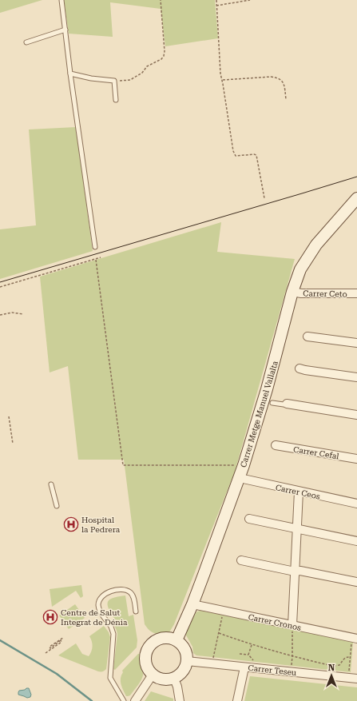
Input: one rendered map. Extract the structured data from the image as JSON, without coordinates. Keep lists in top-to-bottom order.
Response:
{
  "streets": {
    "street": [
      "Carrer Ceto",
      "Carrer Metge Manuel Vallalta",
      "Carrer Cefal",
      "Carrer Ceos",
      "Carrer Cronos",
      "Carrer Teseu"
    ]
  },
  "crossings": [
    ["Carrer Ceto", "Carrer Metge Manuel Vallalta"],
    ["Carrer Metge Manuel Vallalta", "Carrer Ceos"],
    ["Carrer Metge Manuel Vallalta", "Carrer Cronos"],
    ["Carrer Metge Manuel Vallalta", "Carrer Teseu"]
  ],
  "places": {
    "hospital": ["Hospital la Pedrera", "Centre de Salut Integrat de Dénia"]
  },
  "north": "top"
}
